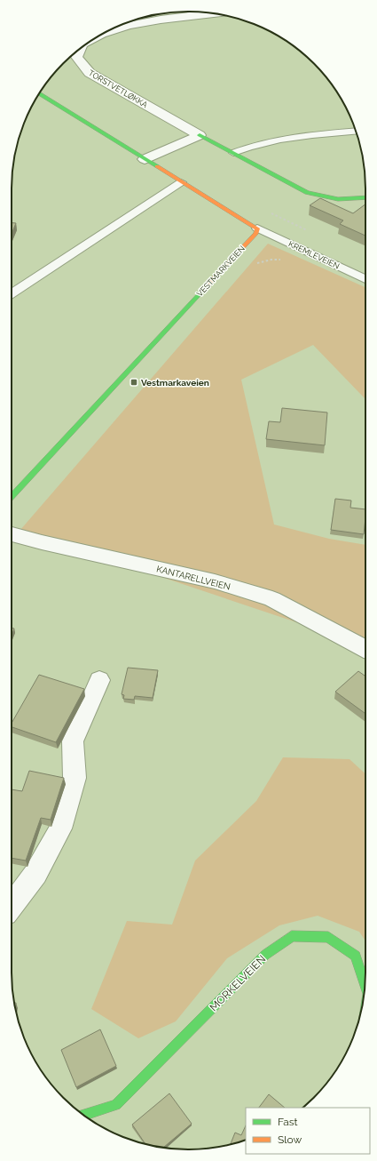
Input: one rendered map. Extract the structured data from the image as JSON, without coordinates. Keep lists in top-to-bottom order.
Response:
{
  "streets": {
    "street": [
      "TORSTVETLØKKA",
      "VESTMARKVEIEN",
      "KANTARELLVEIEN",
      "MORKELVEIEN"
    ],
    "lane": ["KREMLEVEIEN"]
  },
  "crossings": [
    ["KREMLEVEIEN", "VESTMARKVEIEN"]
  ],
  "places": {
    "transit": ["Vestmarkaveien"]
  },
  "legend": ["Fast", "Slow"]
}
